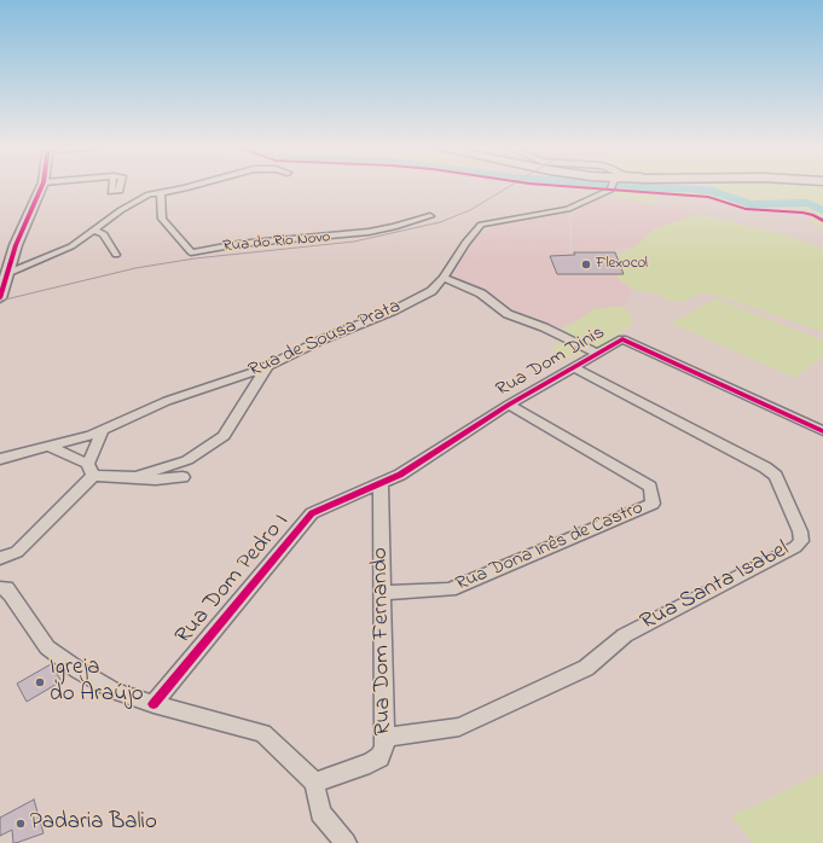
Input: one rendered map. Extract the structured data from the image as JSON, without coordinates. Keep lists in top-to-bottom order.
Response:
{
  "streets": {
    "street": [
      "Rua do Rio Novo",
      "Rua de Sousa Prata",
      "Rua Dom Dinis",
      "Rua Dona Inês de Castro",
      "Rua Dom Pedro I",
      "Rua Santa Isabel",
      "Rua Dom Fernando"
    ]
  },
  "crossings": [
    ["Rua Dom Dinis", "Rua Dona Inês de Castro"],
    ["Rua Dom Dinis", "Rua Dom Pedro I"],
    ["Rua Dom Dinis", "Rua Santa Isabel"],
    ["Rua Dom Dinis", "Rua Dom Fernando"],
    ["Rua Dona Inês de Castro", "Rua Dom Fernando"],
    ["Rua Dom Pedro I", "Rua Dom Fernando"],
    ["Rua Santa Isabel", "Rua Dom Fernando"]
  ],
  "places": ["Flexocol", "Igreja do Araújo", "Padaria Balio"]
}
